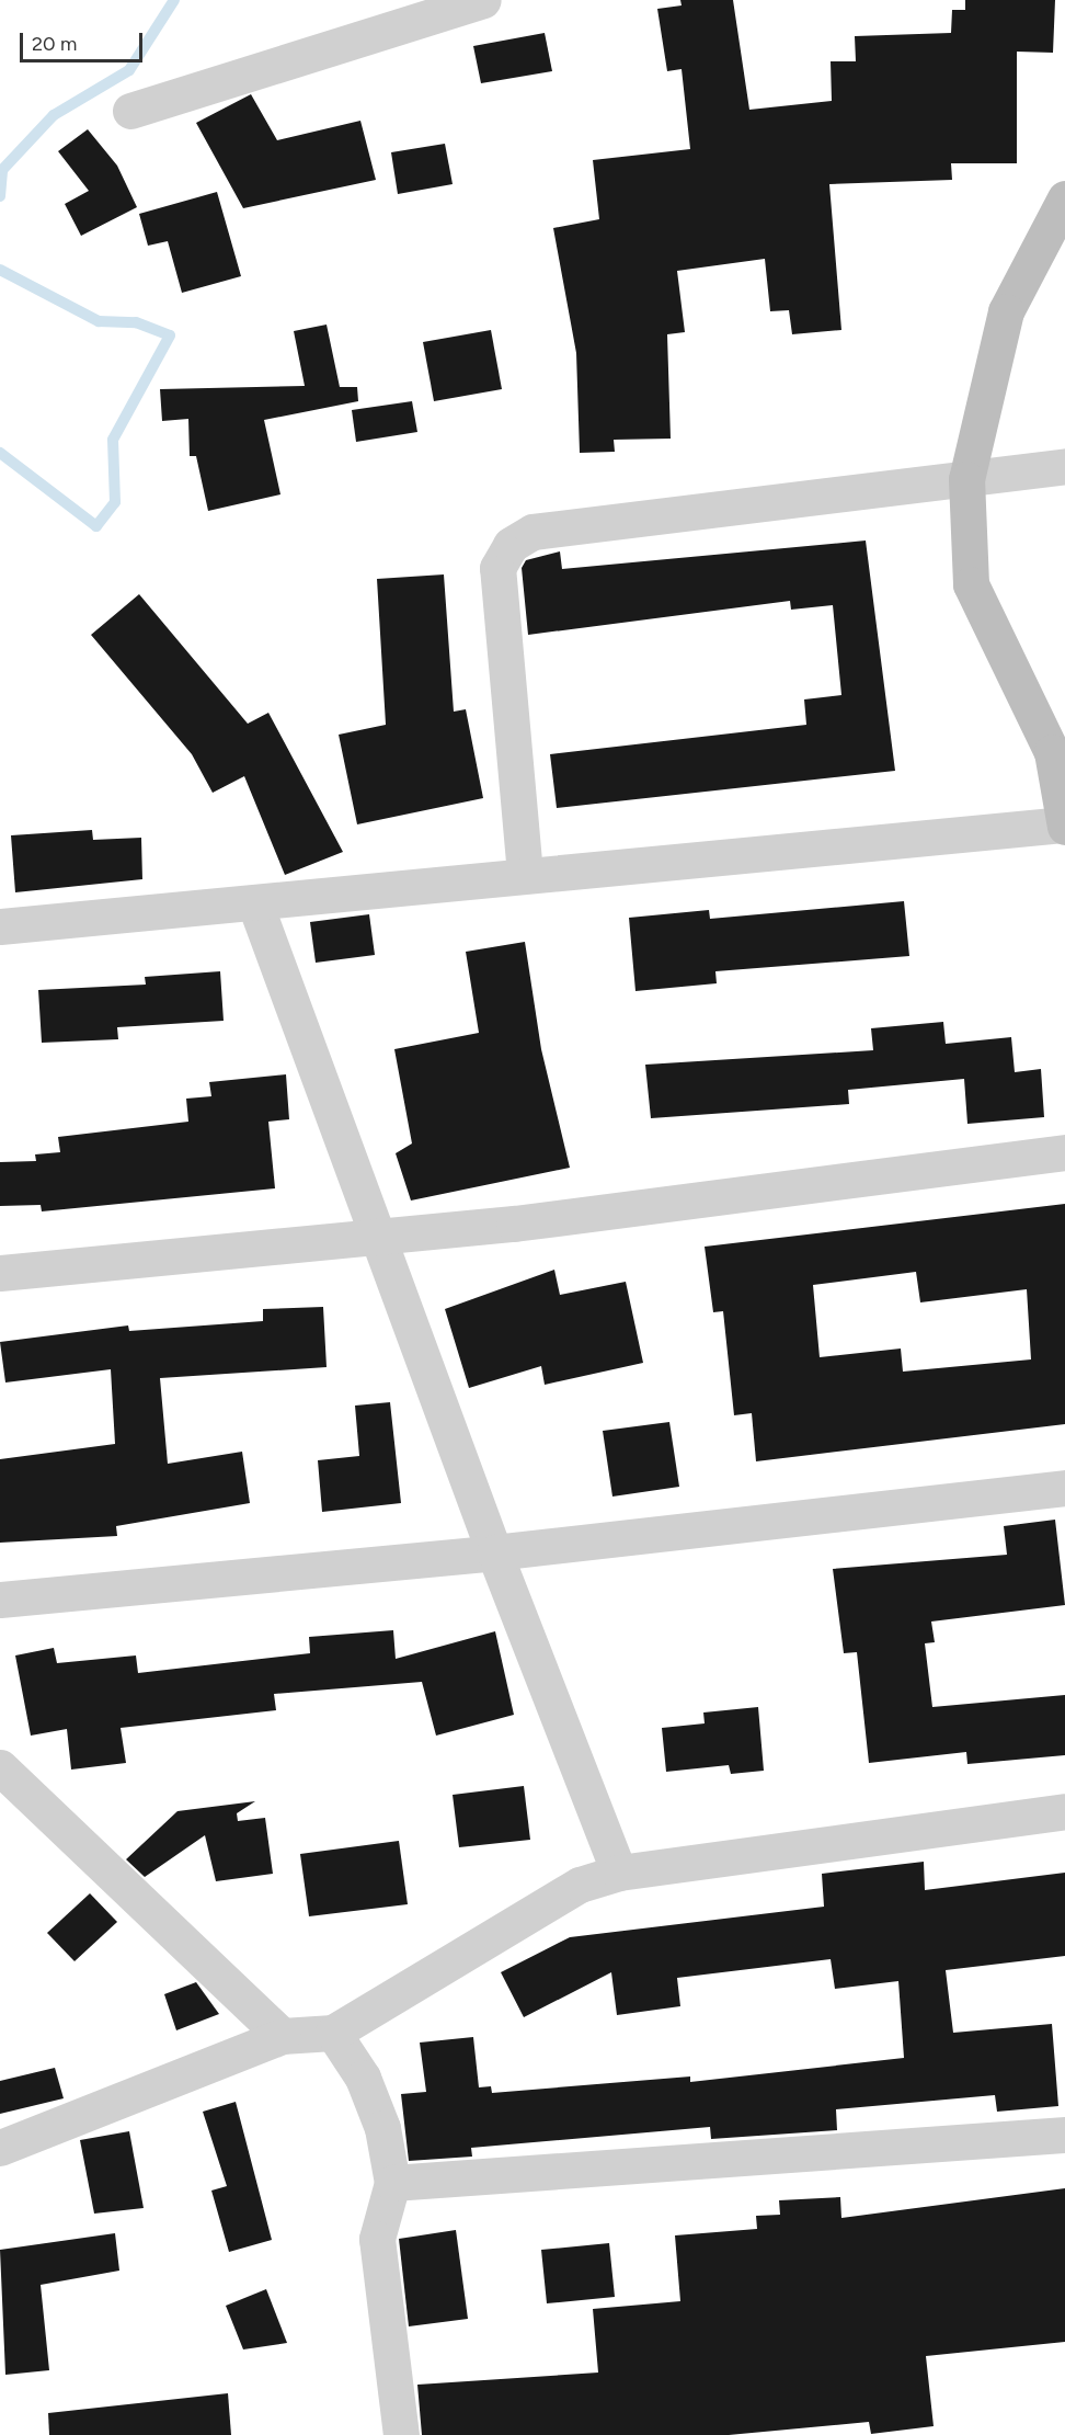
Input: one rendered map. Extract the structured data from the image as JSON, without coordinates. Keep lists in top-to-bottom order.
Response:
{
  "scale_bar": "20 m"
}
